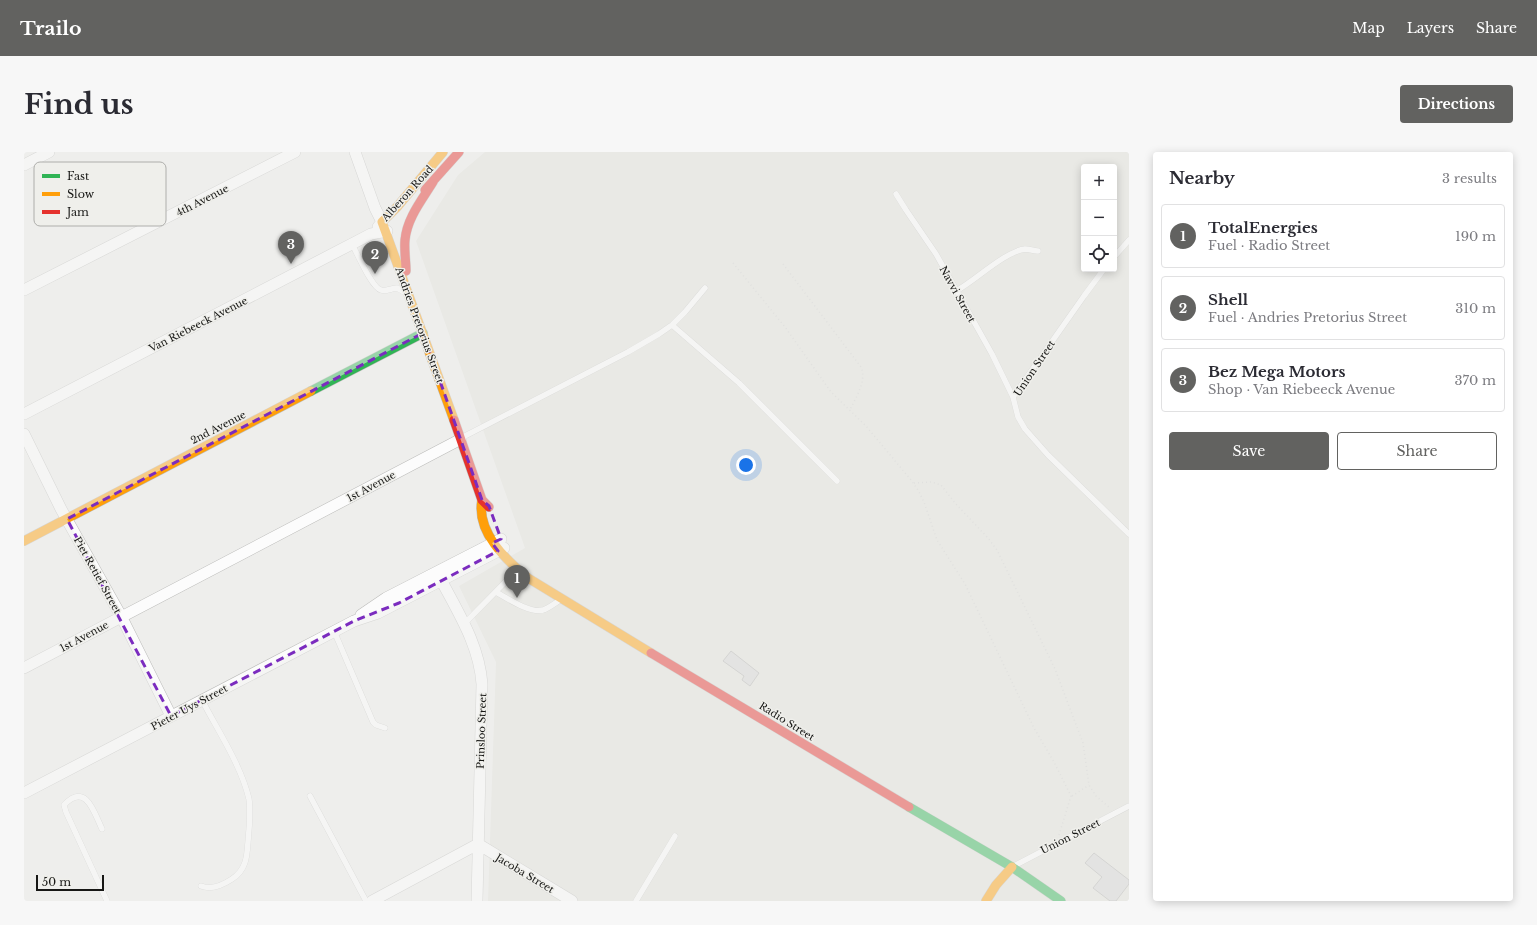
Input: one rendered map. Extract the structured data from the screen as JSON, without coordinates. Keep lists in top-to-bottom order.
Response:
{
  "streets": {
    "street": [
      "Alberon Road",
      "4th Avenue",
      "Van Riebeeck Avenue",
      "Andries Pretorius Street",
      "2nd Avenue",
      "1st Avenue",
      "Piet Retief Street",
      "Pieter Uys Street",
      "Radio Street",
      "Prinsloo Street",
      "Jacoba Street"
    ],
    "lane": ["Navvi Street", "Union Street"]
  },
  "crossings": [
    ["Alberon Road", "Van Riebeeck Avenue"],
    ["Alberon Road", "Andries Pretorius Street"],
    ["Navvi Street", "Union Street"],
    ["Van Riebeeck Avenue", "Andries Pretorius Street"],
    ["Andries Pretorius Street", "2nd Avenue"],
    ["Andries Pretorius Street", "1st Avenue"],
    ["Andries Pretorius Street", "Pieter Uys Street"],
    ["Andries Pretorius Street", "Radio Street"],
    ["Union Street", "Radio Street"],
    ["2nd Avenue", "Piet Retief Street"],
    ["1st Avenue", "Piet Retief Street"],
    ["Piet Retief Street", "Pieter Uys Street"],
    ["Pieter Uys Street", "Radio Street"],
    ["Pieter Uys Street", "Prinsloo Street"],
    ["Prinsloo Street", "Jacoba Street"]
  ],
  "legend": ["Fast", "Slow", "Jam"],
  "scale_bar": "50 m",
  "page": {
    "header": "Trailo",
    "nav": ["Map", "Layers", "Share"],
    "buttons": [
      "Directions",
      ["Save", "Share"]
    ],
    "title": "Find us",
    "heading": ["Nearby", "3 results"],
    "map_buttons": ["+", "−"],
    "list": [
      {
        "mark": "1",
        "name": "TotalEnergies",
        "note": "Fuel · Radio Street",
        "value": "190 m"
      },
      {
        "mark": "2",
        "name": "Shell",
        "note": "Fuel · Andries Pretorius Street",
        "value": "310 m"
      },
      {
        "mark": "3",
        "name": "Bez Mega Motors",
        "note": "Shop · Van Riebeeck Avenue",
        "value": "370 m"
      }
    ],
    "pins": ["3", "2", "1"],
    "scale": "50 m"
  }
}
